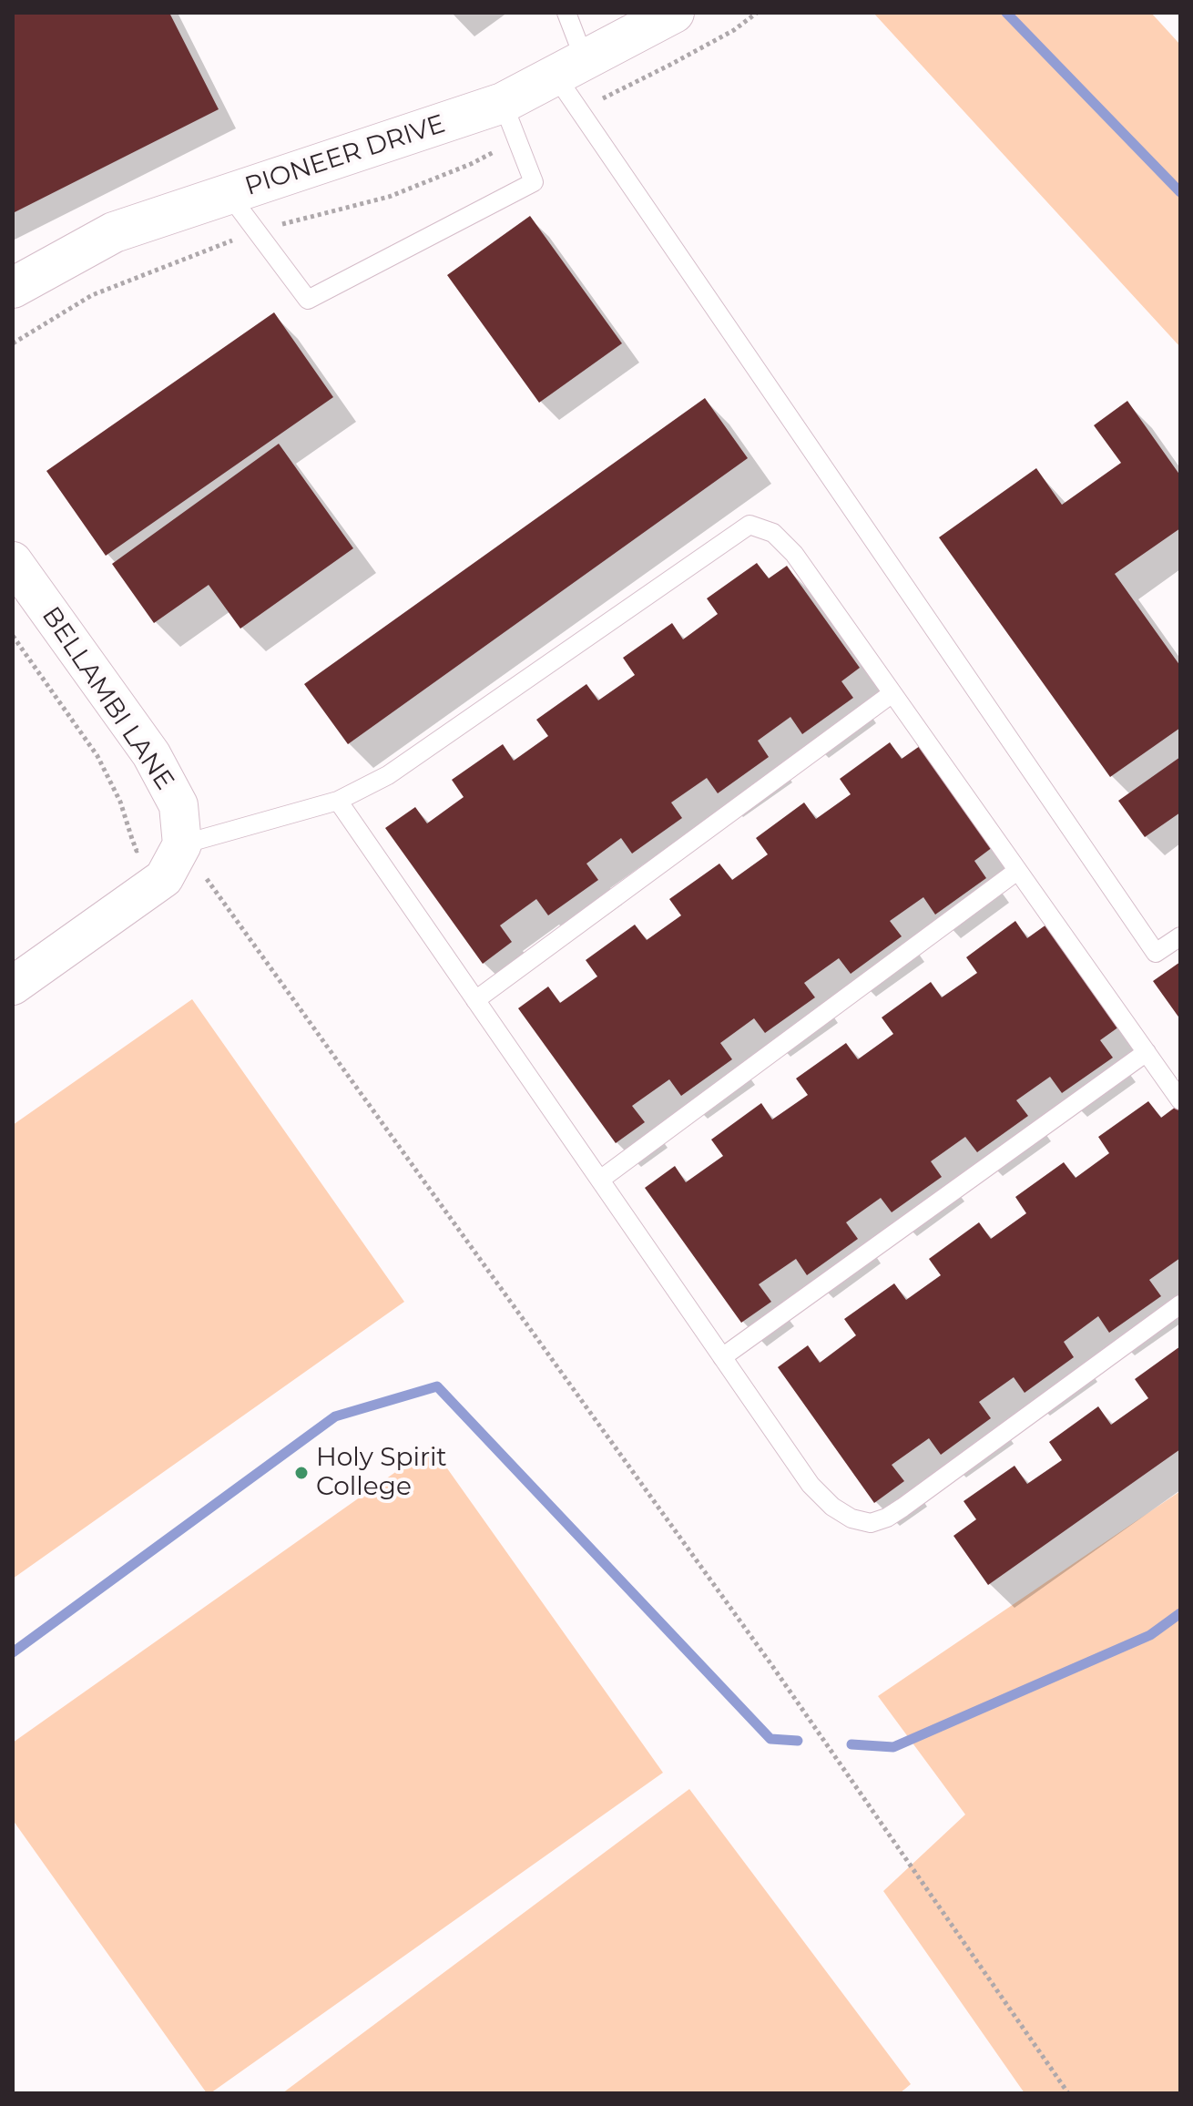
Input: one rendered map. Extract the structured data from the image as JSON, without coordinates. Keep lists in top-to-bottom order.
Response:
{
  "streets": {
    "main road": ["PIONEER DRIVE"],
    "street": ["BELLAMBI LANE"]
  },
  "places": ["Holy Spirit College"]
}
